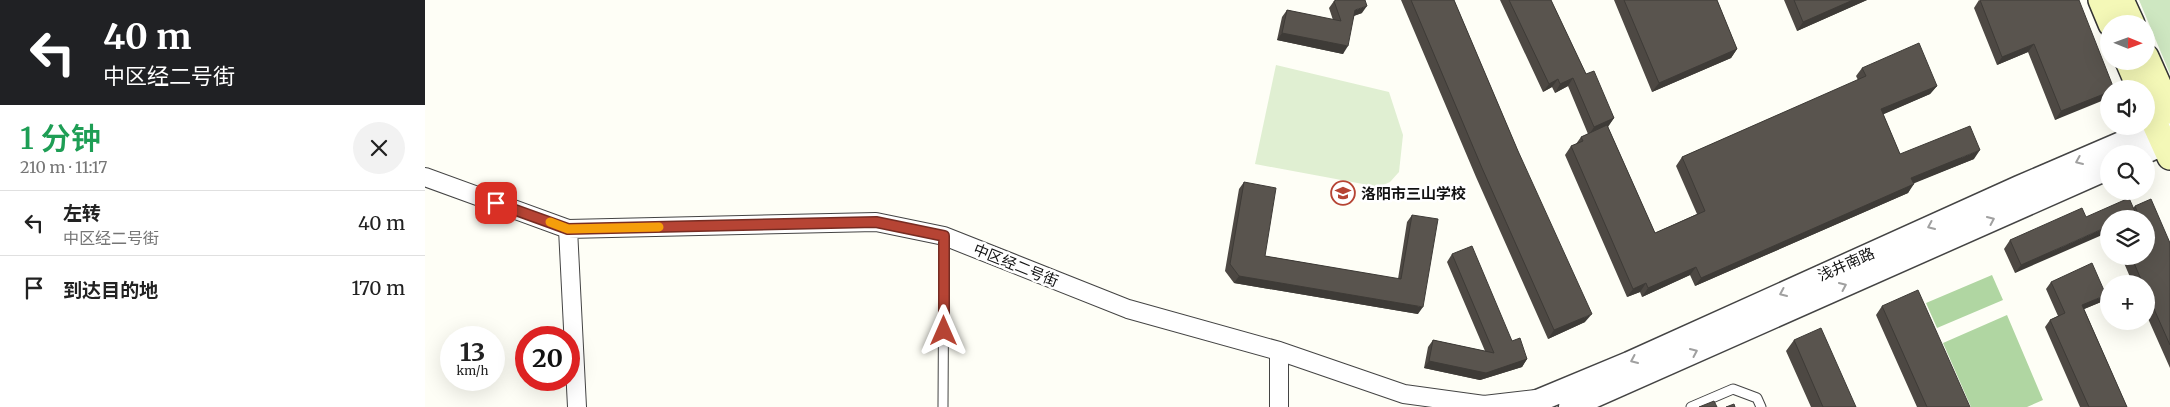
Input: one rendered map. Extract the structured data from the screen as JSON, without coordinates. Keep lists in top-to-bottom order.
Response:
{
  "streets": {
    "street": ["浅井南路", "中区经二号街"]
  },
  "crossings": [
    ["浅井南路", "中区经二号街"]
  ],
  "places": {
    "school or university": ["洛阳市三山学校"]
  },
  "north": "right",
  "page": {
    "turn": ["40 m", "中区经二号街"],
    "map_buttons": "+",
    "heading": ["1 分钟", "210 m · 11:17"],
    "list": [
      {
        "name": "左转",
        "note": "中区经二号街",
        "value": "40 m"
      },
      {
        "name": "到达目的地",
        "value": "170 m"
      }
    ],
    "speed": "13 km/h",
    "limit": "20"
  }
}
